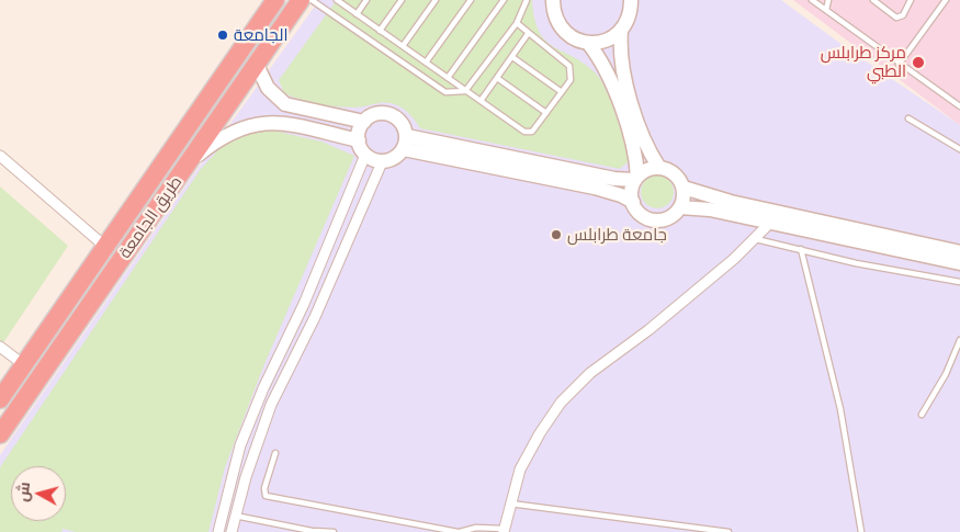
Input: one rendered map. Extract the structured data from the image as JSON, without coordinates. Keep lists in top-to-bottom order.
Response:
{
  "streets": {
    "highway": ["طريق الجامعة"]
  },
  "places": ["الجامعة", "مركز طرابلس الطبي", "جامعة طرابلس"],
  "north": "left"
}
